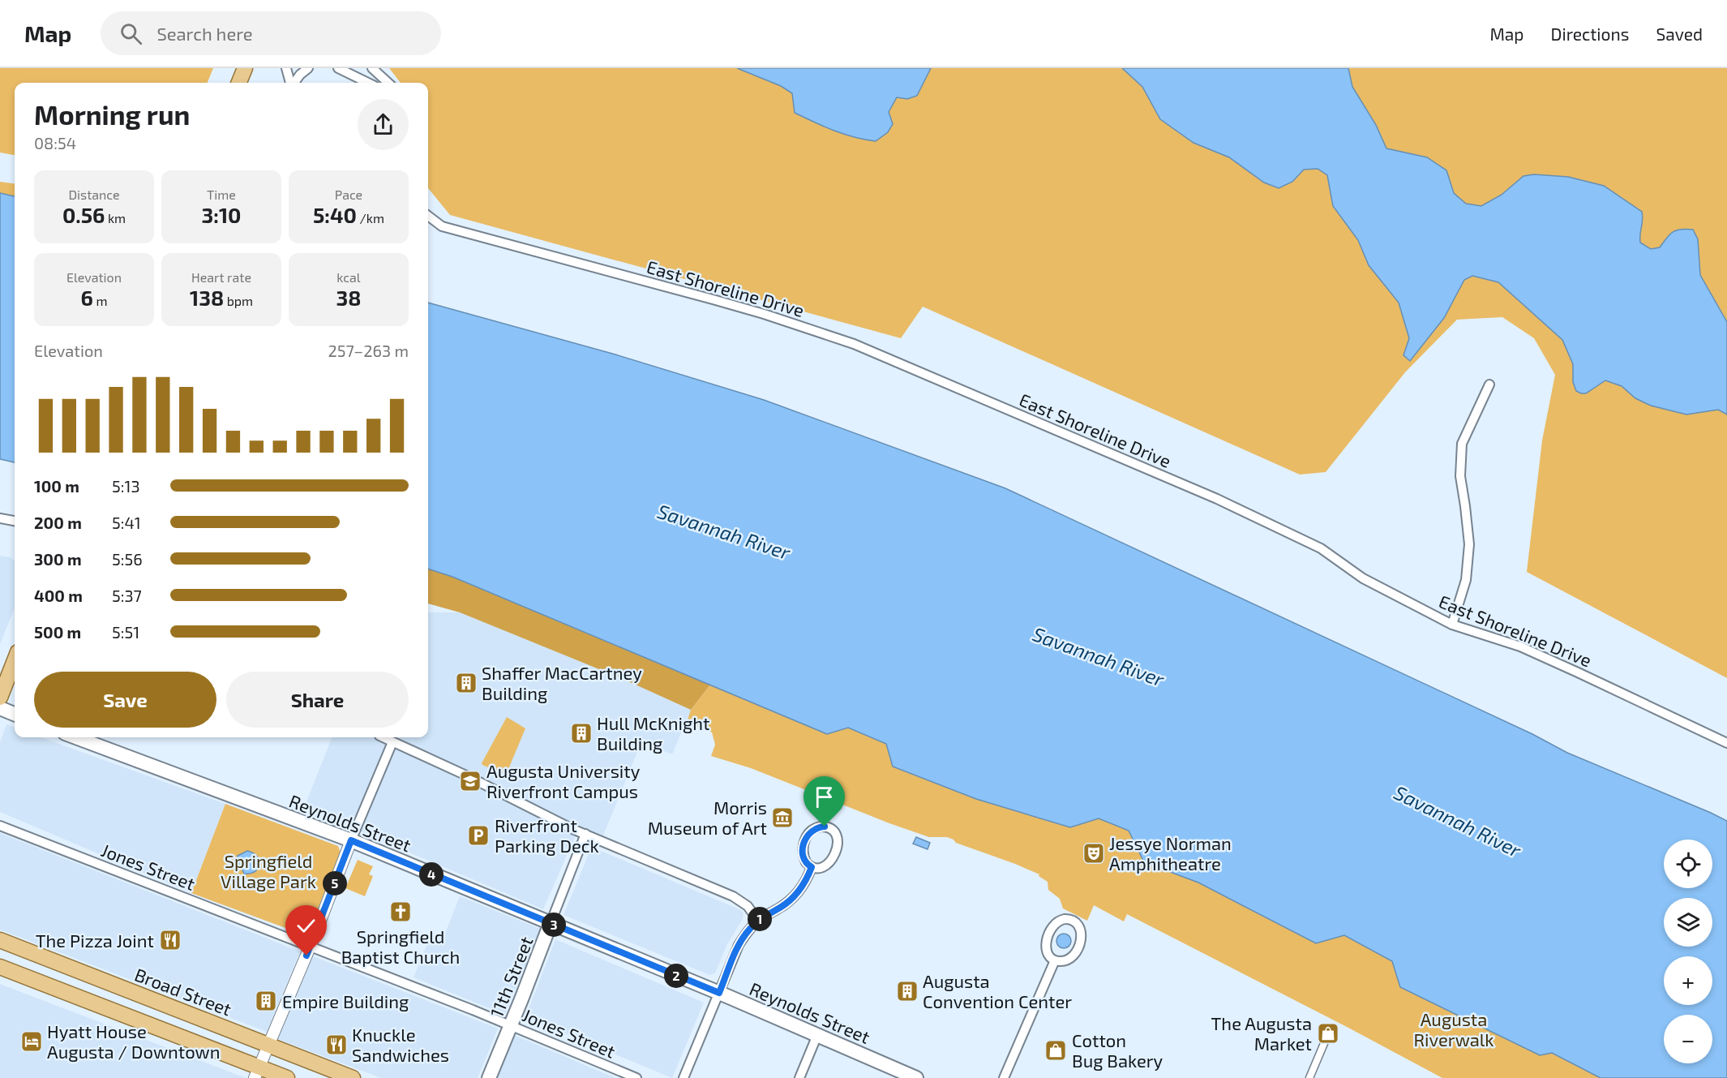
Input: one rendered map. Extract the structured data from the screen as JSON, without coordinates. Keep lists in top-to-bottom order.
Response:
{
  "streets": {
    "main road": ["Reynolds Street", "11th Street", "Broad Street"],
    "street": ["East Shoreline Drive", "Jones Street"]
  },
  "crossings": [
    ["Reynolds Street", "11th Street"],
    ["Jones Street", "11th Street"]
  ],
  "water": ["Savannah River"],
  "parks": ["Springfield Village Park", "Augusta Riverwalk"],
  "places": {
    "building": [
      "Shaffer MacCartney Building",
      "Hull McKnight Building",
      "Augusta Convention Center",
      "Empire Building"
    ],
    "school or university": ["Augusta University Riverfront Campus"],
    "museum": ["Morris Museum of Art"],
    "parking": ["Riverfront Parking Deck"],
    "theatre": ["Jessye Norman Amphitheatre"],
    "church": ["Springfield Baptist Church"],
    "restaurant": ["The Pizza Joint", "Knuckle Sandwiches"],
    "shop": ["The Augusta Market", "Cotton Bug Bakery"],
    "hotel": ["Hyatt House Augusta / Downtown"]
  },
  "page": {
    "header": "Map",
    "search": "Search here",
    "nav": ["Map", "Directions", "Saved"],
    "heading": ["Morning run", "08:54"],
    "stats": [
      ["Distance", "0.56 km"],
      ["Time", "3:10"],
      ["Pace", "5:40 /km"],
      ["Elevation", "6 m"],
      ["Heart rate", "138 bpm"],
      ["kcal", "38"]
    ],
    "chart": ["Elevation", "257–263 m"],
    "list": [
      {
        "name": "100 m",
        "note": "5:13"
      },
      {
        "name": "200 m",
        "note": "5:41"
      },
      {
        "name": "300 m",
        "note": "5:56"
      },
      {
        "name": "400 m",
        "note": "5:37"
      },
      {
        "name": "500 m",
        "note": "5:51"
      }
    ],
    "buttons": ["Save", "Share"],
    "map_buttons": ["+", "−"],
    "pins": [
      "4",
      "5",
      "1",
      "3",
      "2"
    ]
  }
}
